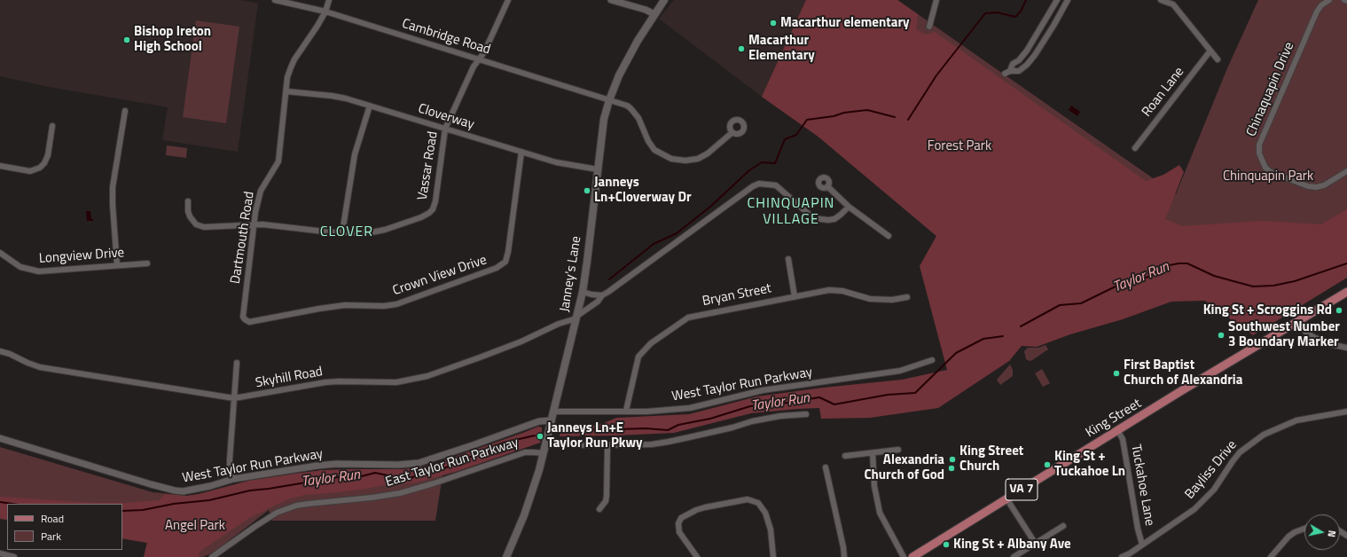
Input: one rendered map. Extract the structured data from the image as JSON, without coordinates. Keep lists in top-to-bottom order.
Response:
{
  "streets": {
    "main road": ["Janney's Lane", "King Street", "VA 7"],
    "street": [
      "Cambridge Road",
      "Chinaquapin Drive",
      "Roan Lane",
      "Cloverway",
      "Vassar Road",
      "Dartmouth Road",
      "Longview Drive",
      "Crown View Drive",
      "Bryan Street",
      "Skyhill Road",
      "West Taylor Run Parkway",
      "East Taylor Run Parkway",
      "Bayliss Drive",
      "Tuckahoe Lane"
    ]
  },
  "crossings": [
    ["Cambridge Road", "Vassar Road"],
    ["Cambridge Road", "Dartmouth Road"],
    ["Cambridge Road", "Janney's Lane"],
    ["Cloverway", "Vassar Road"],
    ["Cloverway", "Dartmouth Road"],
    ["Cloverway", "Janney's Lane"],
    ["Cloverway", "Crown View Drive"],
    ["Vassar Road", "Dartmouth Road"],
    ["Dartmouth Road", "Crown View Drive"],
    ["Janney's Lane", "Skyhill Road"],
    ["Janney's Lane", "West Taylor Run Parkway"],
    ["Janney's Lane", "East Taylor Run Parkway"],
    ["Bryan Street", "West Taylor Run Parkway"],
    ["King Street", "Tuckahoe Lane"],
    ["Bayliss Drive", "Tuckahoe Lane"]
  ],
  "districts": ["CHINQUAPIN VILLAGE", "CLOVER"],
  "water": ["Taylor Run"],
  "parks": ["Forest Park", "Chinquapin Park", "Angel Park"],
  "places": [
    "Macarthur elementary",
    "Bishop Ireton High School",
    "Macarthur Elementary",
    "Janneys Ln+Cloverway Dr",
    "King St + Scroggins Rd",
    "Southwest Number 3 Boundary Marker",
    "First Baptist Church of Alexandria",
    "Janneys Ln+E Taylor Run Pkwy",
    "King Street Church",
    "King St + Tuckahoe Ln",
    "Alexandria Church of God",
    "King St + Albany Ave"
  ],
  "legend": ["Road", "Park"],
  "north": "right"
}
